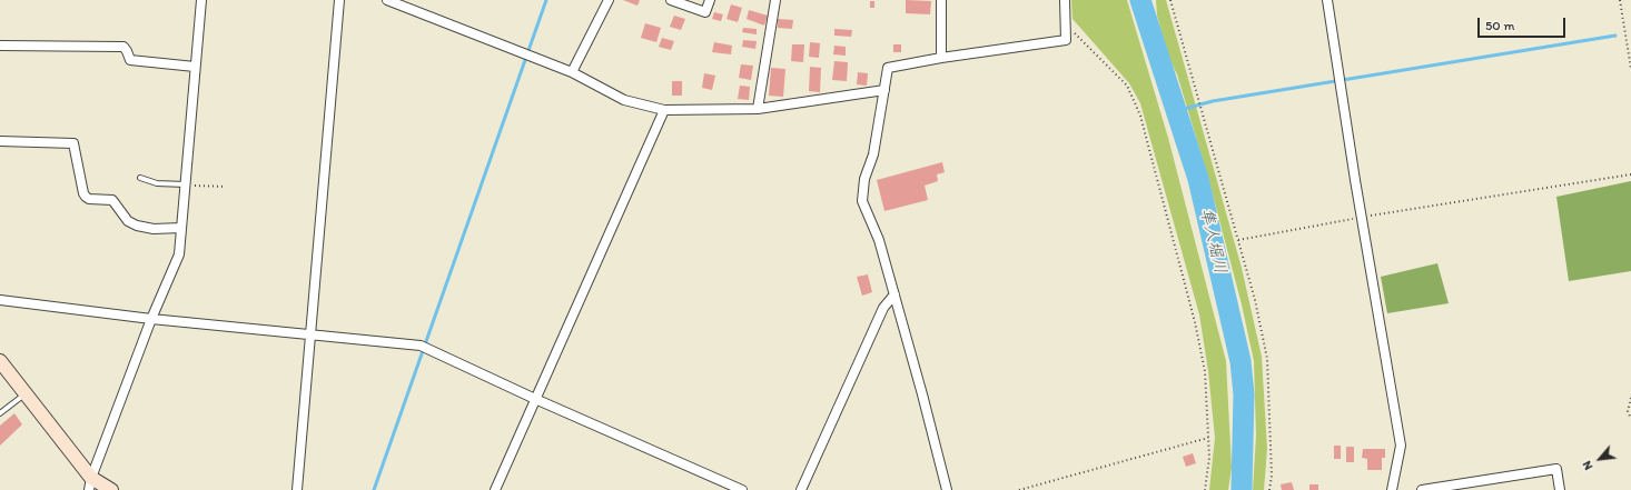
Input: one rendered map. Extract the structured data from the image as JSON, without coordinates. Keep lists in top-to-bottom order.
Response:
{
  "water": ["隼人堀川"],
  "scale_bar": "50 m",
  "north": "bottom left"
}
